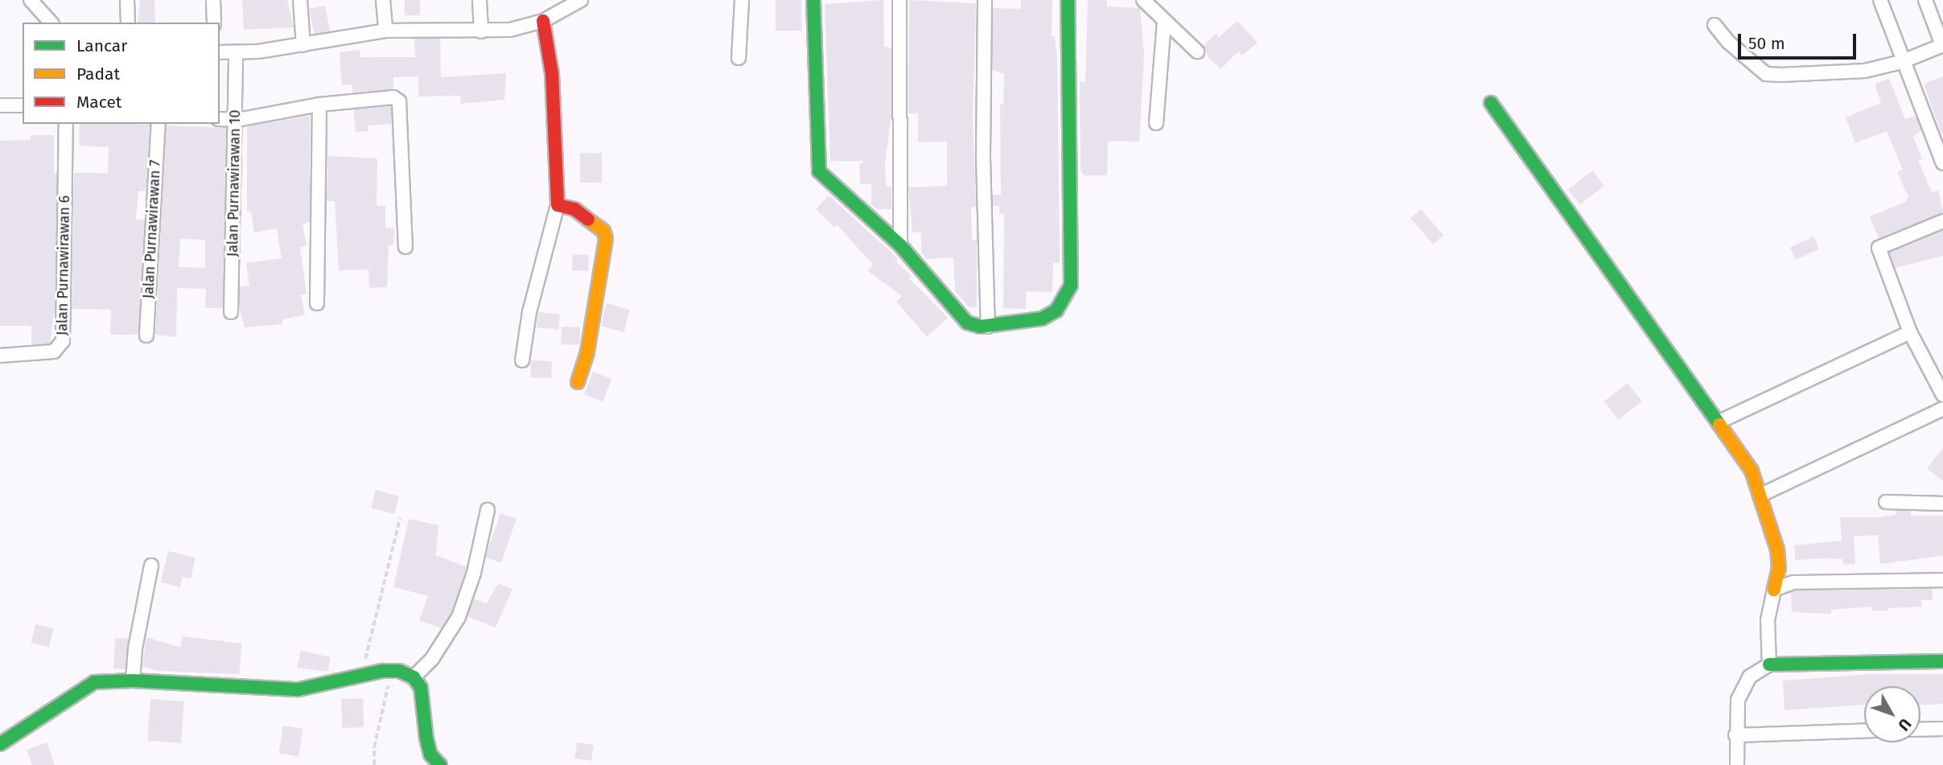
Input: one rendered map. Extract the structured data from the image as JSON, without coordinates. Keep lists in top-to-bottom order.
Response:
{
  "streets": {
    "street": ["Jalan Purnawirawan 10", "Jalan Purnawirawan 7", "Jalan Purnawirawan 6"]
  },
  "legend": ["Lancar", "Padat", "Macet"],
  "scale_bar": "50 m",
  "north": "bottom right"
}
